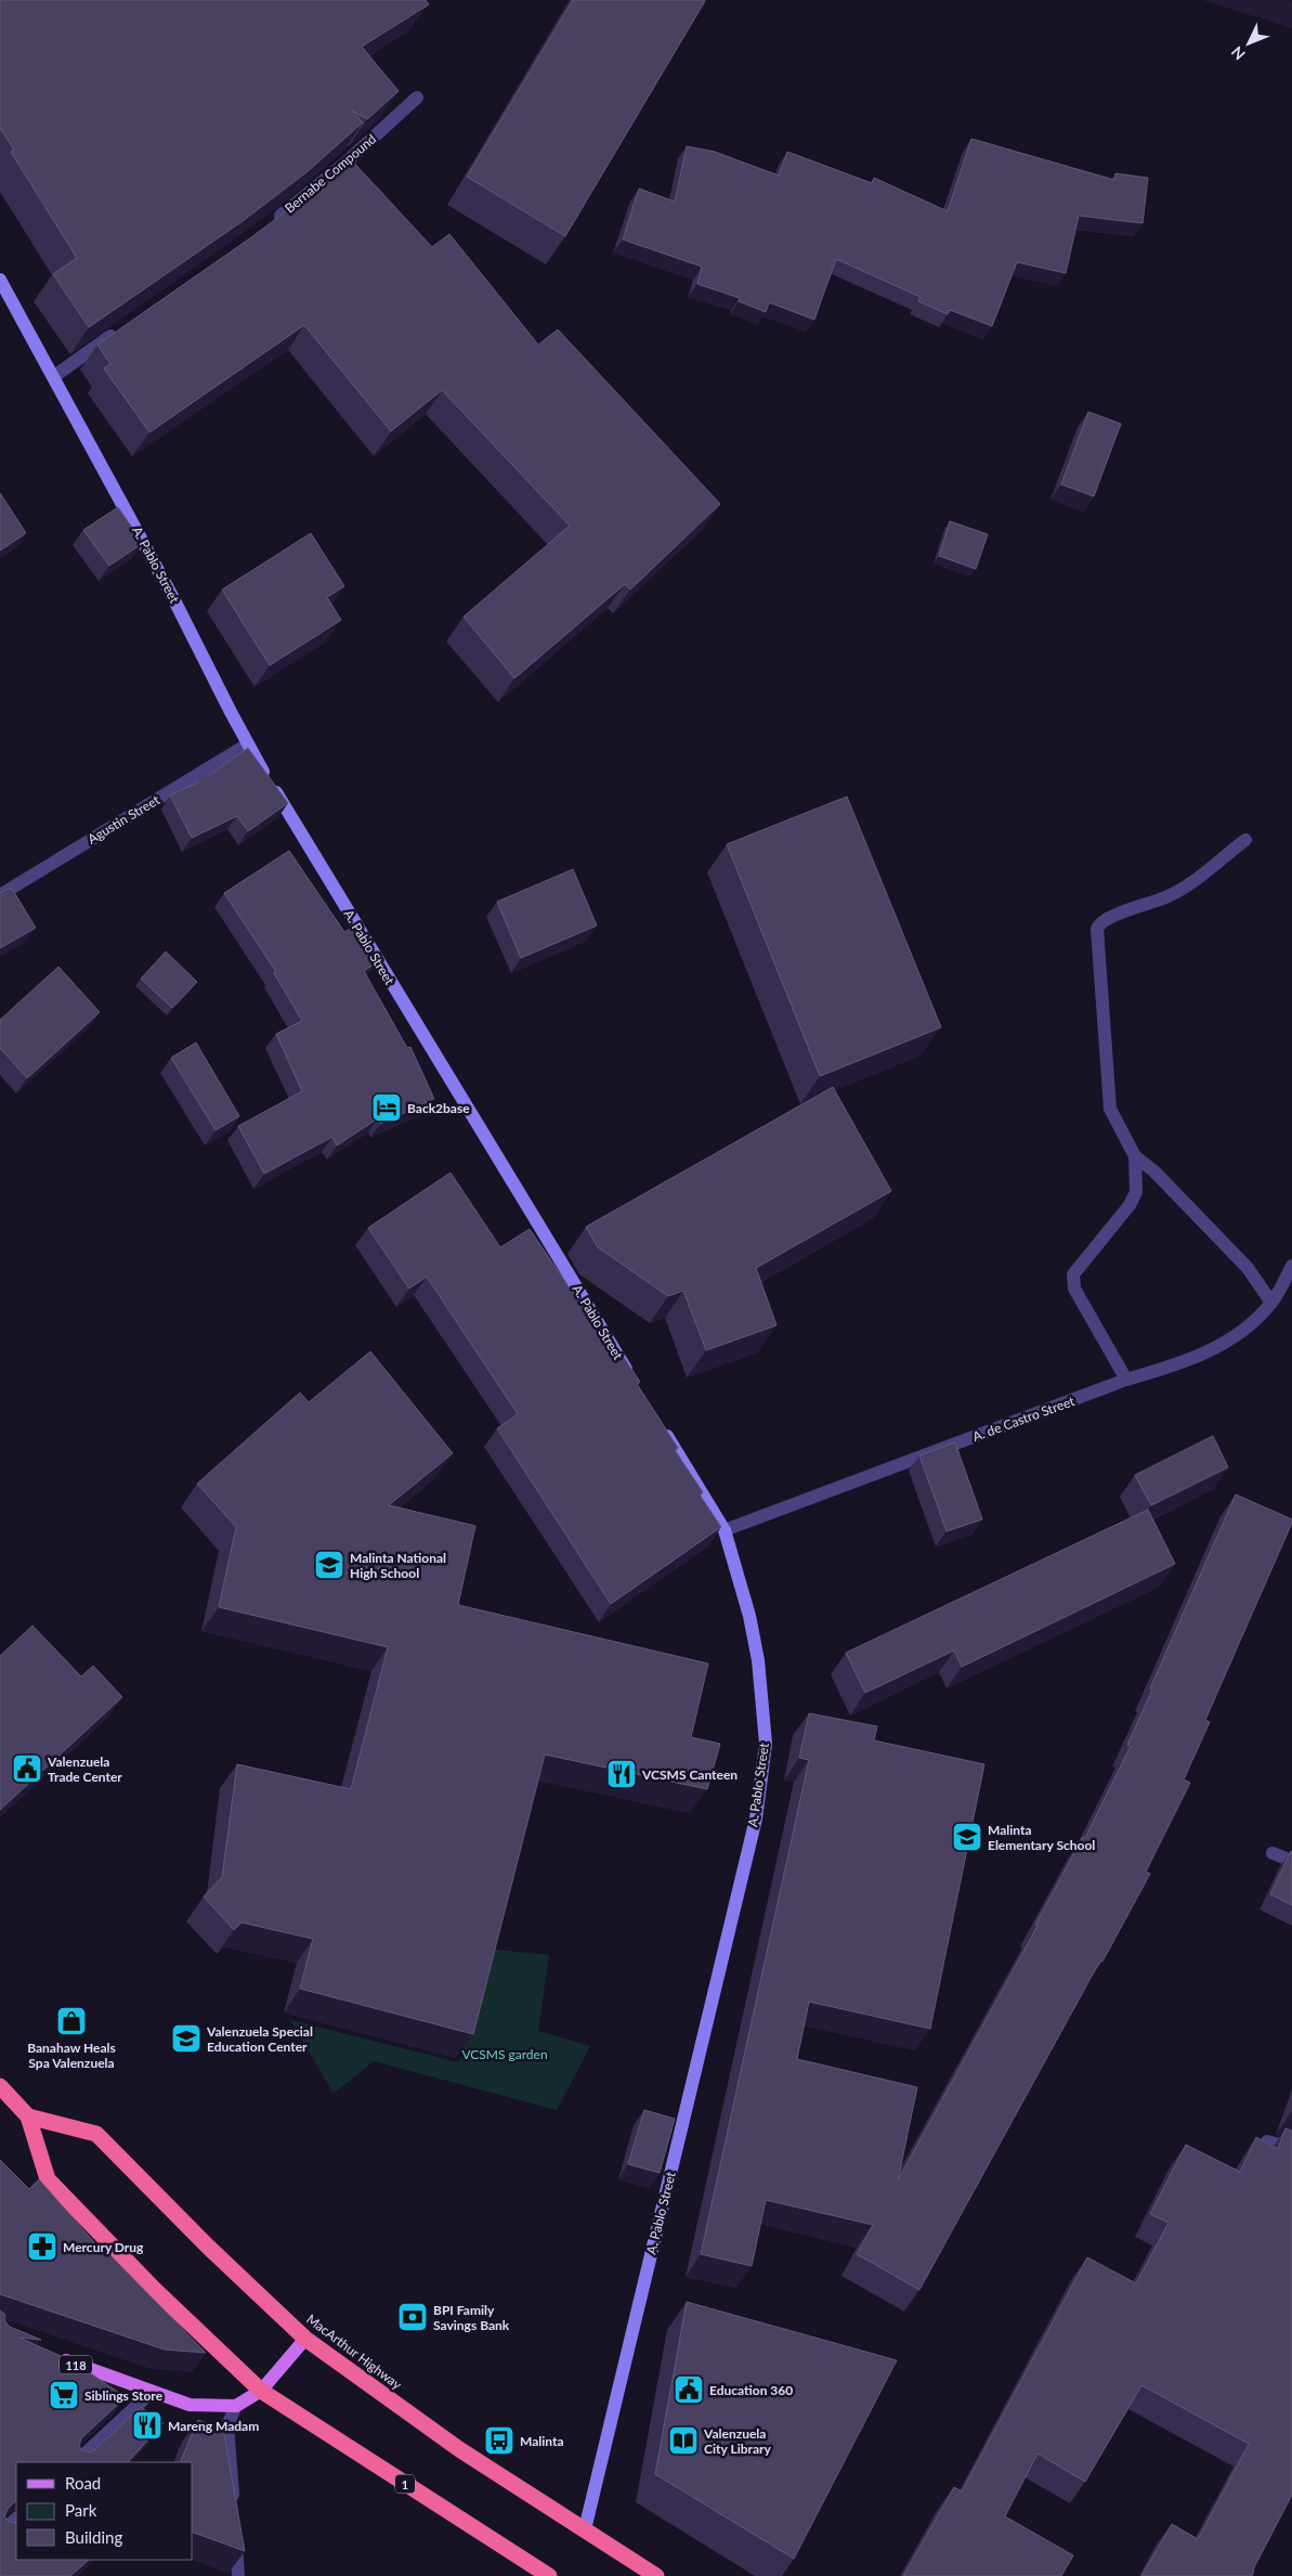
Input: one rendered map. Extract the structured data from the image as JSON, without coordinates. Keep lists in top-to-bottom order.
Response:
{
  "streets": {
    "highway": ["MacArthur Highway", "1"],
    "main road": ["118"],
    "street": [
      "Bernabe Compound",
      "A. Pablo Street",
      "Agustin Street",
      "A. de Castro Street"
    ]
  },
  "crossings": [
    ["A. Pablo Street", "Agustin Street"],
    ["A. Pablo Street", "A. de Castro Street"],
    ["A. Pablo Street", "MacArthur Highway"],
    ["MacArthur Highway", "1"]
  ],
  "parks": ["VCSMS garden"],
  "places": {
    "hotel": ["Back2base"],
    "school or university": ["Malinta National High School", "Malinta Elementary School", "Valenzuela Special Education Center"],
    "public building": ["Valenzuela Trade Center", "Education 360"],
    "restaurant": ["VCSMS Canteen", "Mareng Madam"],
    "shop": ["Banahaw Heals Spa Valenzuela"],
    "pharmacy": ["Mercury Drug"],
    "bank": ["BPI Family Savings Bank"],
    "supermarket": ["Siblings Store"],
    "bus stop": ["Malinta"],
    "library": ["Valenzuela City Library"]
  },
  "legend": ["Road", "Park", "Building"],
  "north": "bottom left"
}
